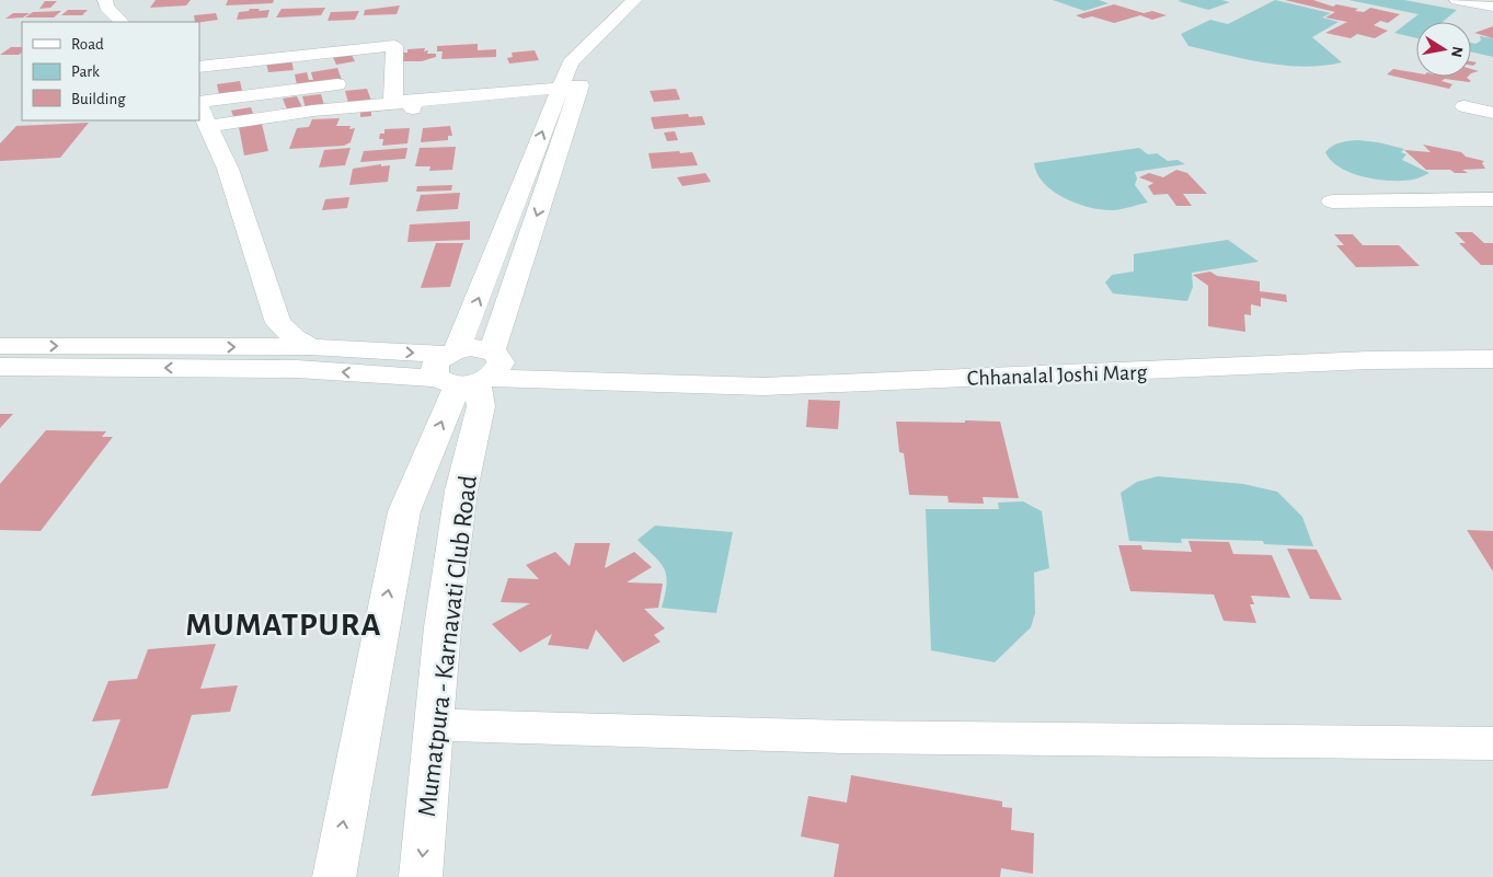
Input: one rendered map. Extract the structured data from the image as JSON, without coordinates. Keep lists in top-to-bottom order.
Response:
{
  "streets": {
    "street": ["Chhanalal Joshi Marg", "Mumatpura - Karnavati Club Road"]
  },
  "crossings": [
    ["Chhanalal Joshi Marg", "Mumatpura - Karnavati Club Road"]
  ],
  "districts": ["MUMATPURA"],
  "legend": ["Road", "Park", "Building"],
  "north": "right"
}
